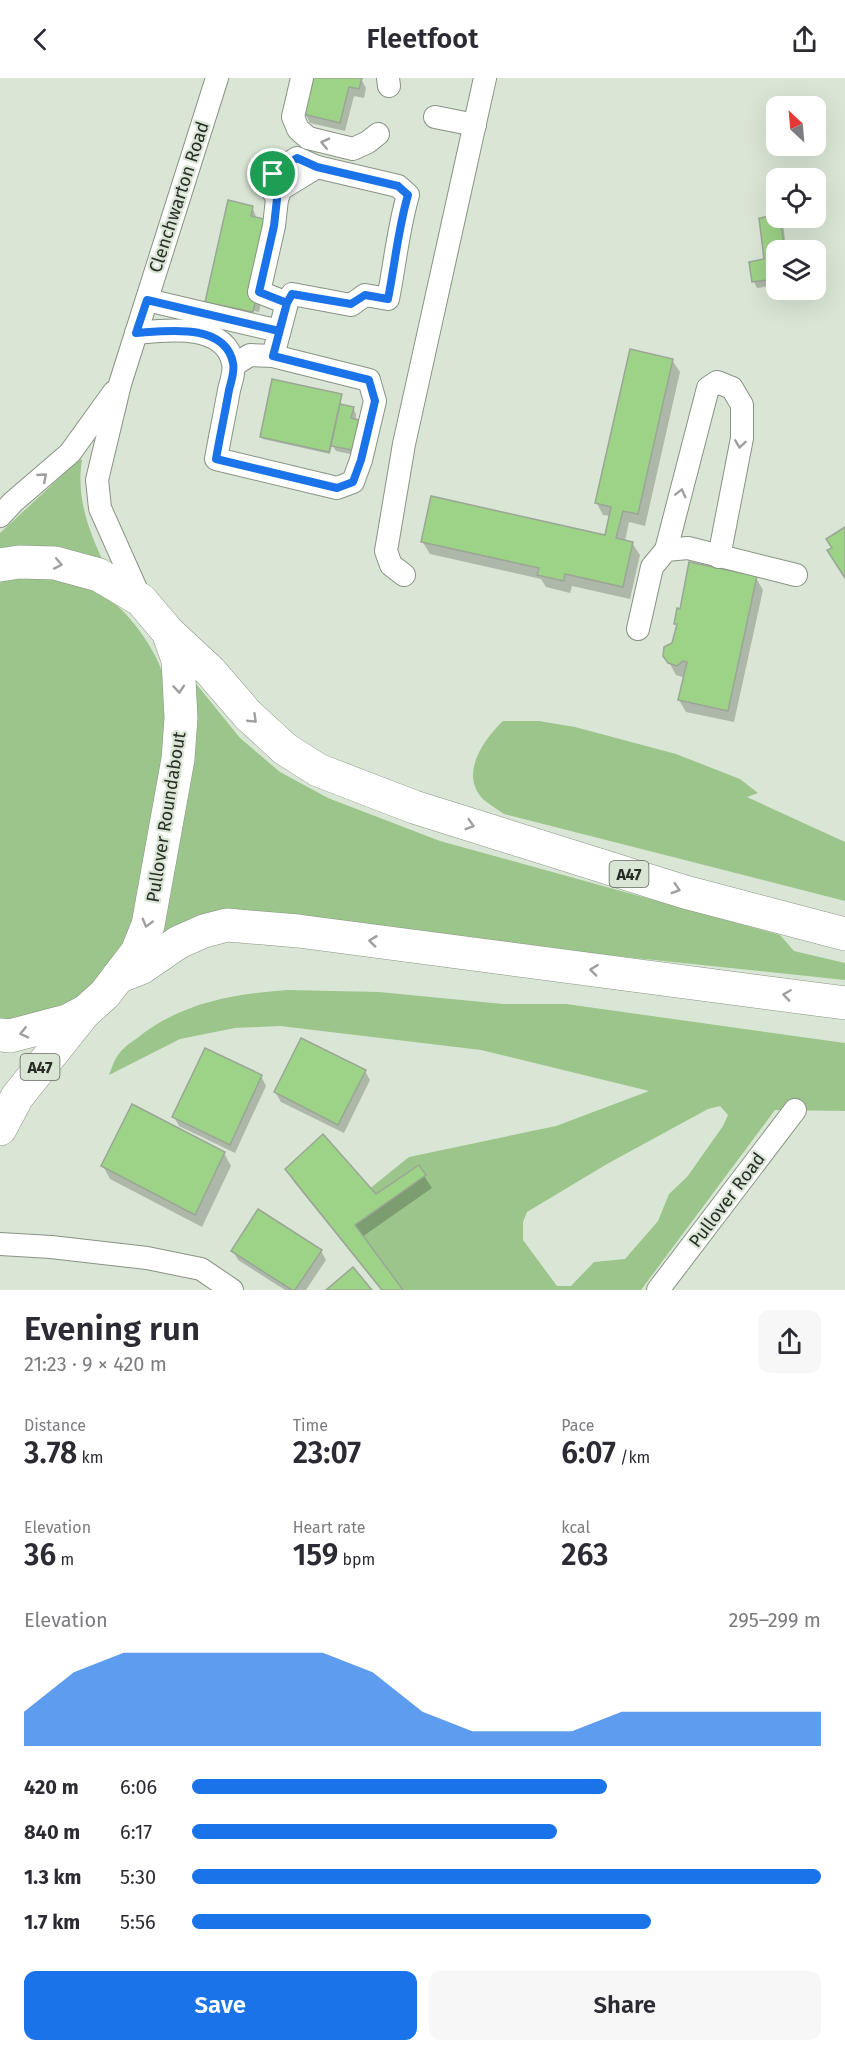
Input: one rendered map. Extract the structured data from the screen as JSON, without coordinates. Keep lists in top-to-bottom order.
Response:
{
  "streets": {
    "highway": ["Pullover Roundabout", "A47"],
    "street": ["Clenchwarton Road", "Pullover Road"]
  },
  "crossings": [
    ["Clenchwarton Road", "Pullover Roundabout"],
    ["Pullover Roundabout", "A47"]
  ],
  "north": "top left",
  "page": {
    "header": "Fleetfoot",
    "heading": ["Evening run", "21:23 · 9 × 420 m"],
    "stats": [
      ["Distance", "3.78 km"],
      ["Time", "23:07"],
      ["Pace", "6:07 /km"],
      ["Elevation", "36 m"],
      ["Heart rate", "159 bpm"],
      ["kcal", "263"]
    ],
    "chart": ["Elevation", "295–299 m"],
    "list": [
      {
        "name": "420 m",
        "note": "6:06"
      },
      {
        "name": "840 m",
        "note": "6:17"
      },
      {
        "name": "1.3 km",
        "note": "5:30"
      },
      {
        "name": "1.7 km",
        "note": "5:56"
      }
    ],
    "buttons": ["Save", "Share"]
  }
}
